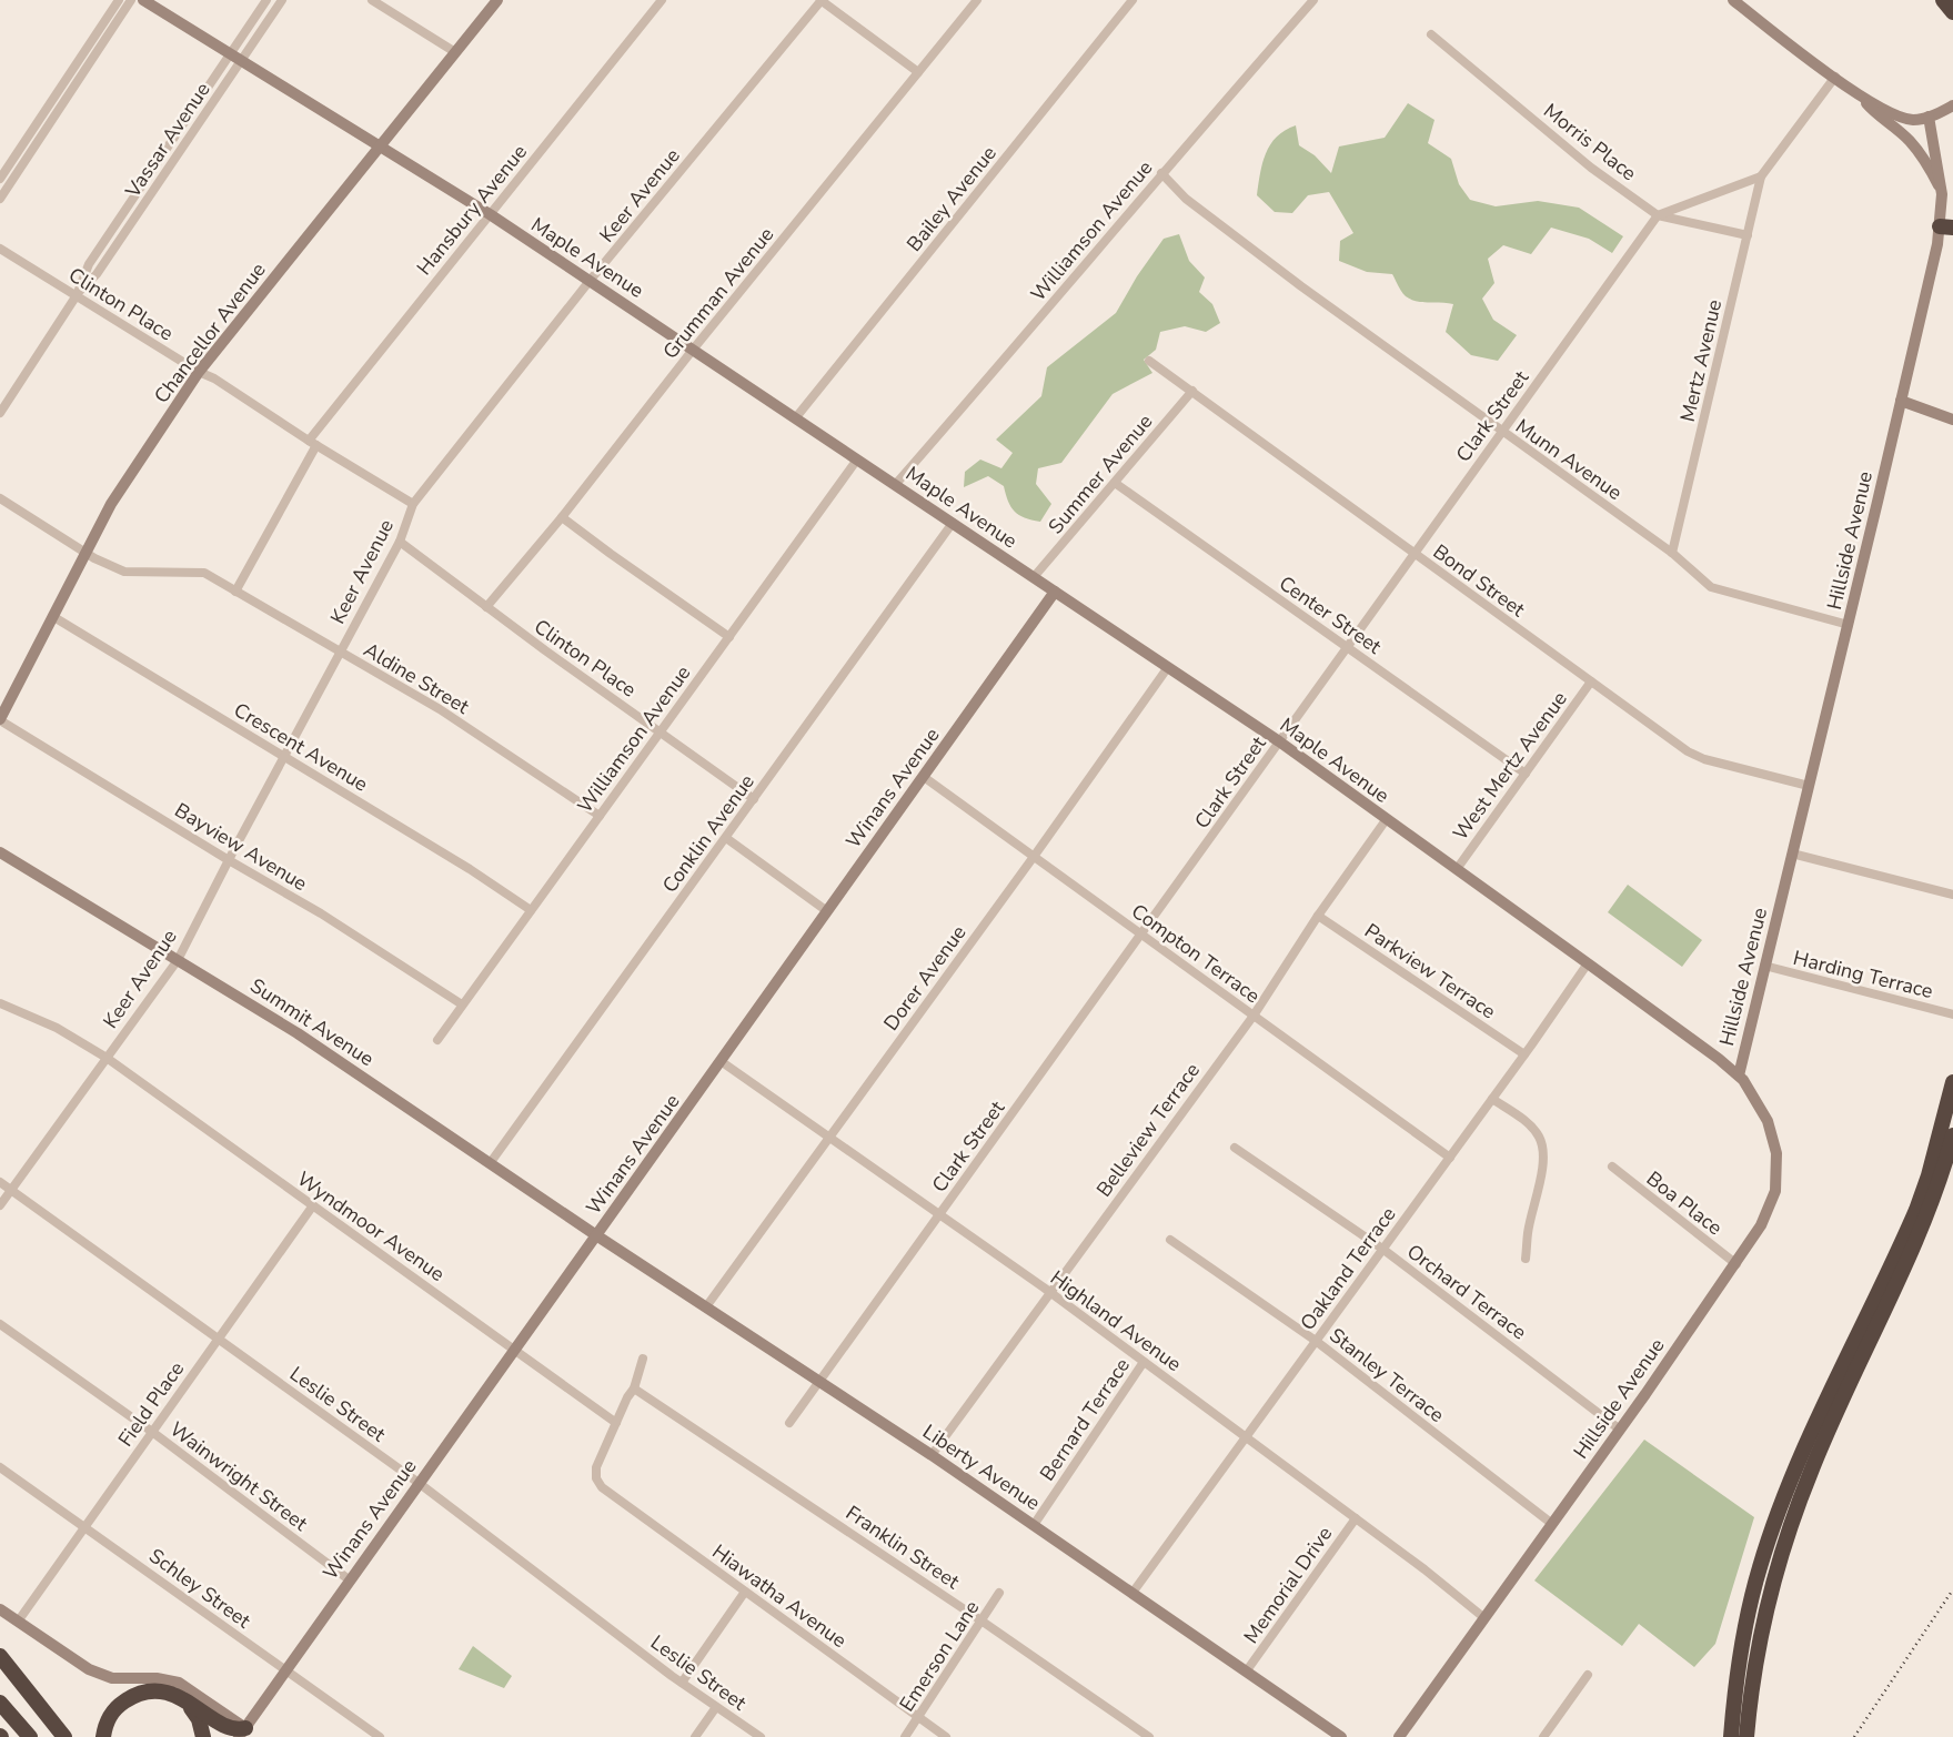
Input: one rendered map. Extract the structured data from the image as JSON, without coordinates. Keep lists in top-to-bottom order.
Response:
{
  "streets": {
    "street": [
      "Vassar Avenue",
      "Morris Place",
      "Keer Avenue",
      "Bailey Avenue",
      "Hansbury Avenue",
      "Williamson Avenue",
      "Maple Avenue",
      "Grumman Avenue",
      "Clinton Place",
      "Chancellor Avenue",
      "Mertz Avenue",
      "Clark Street",
      "Munn Avenue",
      "Summer Avenue",
      "Hillside Avenue",
      "Bond Street",
      "Center Street",
      "Aldine Street",
      "Crescent Avenue",
      "West Mertz Avenue",
      "Winans Avenue",
      "Conklin Avenue",
      "Bayview Avenue",
      "Compton Terrace",
      "Parkview Terrace",
      "Harding Terrace",
      "Dorer Avenue",
      "Summit Avenue",
      "Belleview Terrace",
      "Boa Place",
      "Wyndmoor Avenue",
      "Oakland Terrace",
      "Orchard Terrace",
      "Highland Avenue",
      "Stanley Terrace",
      "Field Place",
      "Leslie Street",
      "Bernard Terrace",
      "Liberty Avenue",
      "Wainwright Street",
      "Franklin Street",
      "Memorial Drive",
      "Schley Street",
      "Hiawatha Avenue",
      "Emerson Lane"
    ]
  },
  "crossings": [
    ["Vassar Avenue", "Maple Avenue"],
    ["Vassar Avenue", "Clinton Place"],
    ["Morris Place", "Mertz Avenue"],
    ["Morris Place", "Clark Street"],
    ["Keer Avenue", "Maple Avenue"],
    ["Keer Avenue", "Clinton Place"],
    ["Keer Avenue", "Aldine Street"],
    ["Keer Avenue", "Crescent Avenue"],
    ["Keer Avenue", "Bayview Avenue"],
    ["Keer Avenue", "Summit Avenue"],
    ["Keer Avenue", "Wyndmoor Avenue"],
    ["Keer Avenue", "Leslie Street"],
    ["Bailey Avenue", "Maple Avenue"],
    ["Hansbury Avenue", "Maple Avenue"],
    ["Hansbury Avenue", "Clinton Place"],
    ["Hansbury Avenue", "Aldine Street"],
    ["Williamson Avenue", "Maple Avenue"],
    ["Williamson Avenue", "Clinton Place"],
    ["Williamson Avenue", "Munn Avenue"],
    ["Williamson Avenue", "Aldine Street"],
    ["Williamson Avenue", "Crescent Avenue"],
    ["Williamson Avenue", "Bayview Avenue"],
    ["Maple Avenue", "Grumman Avenue"],
    ["Maple Avenue", "Chancellor Avenue"],
    ["Maple Avenue", "Clark Street"],
    ["Maple Avenue", "Summer Avenue"],
    ["Maple Avenue", "Hillside Avenue"],
    ["Maple Avenue", "West Mertz Avenue"],
    ["Maple Avenue", "Winans Avenue"],
    ["Maple Avenue", "Conklin Avenue"],
    ["Maple Avenue", "Dorer Avenue"],
    ["Maple Avenue", "Belleview Terrace"],
    ["Maple Avenue", "Oakland Terrace"],
    ["Grumman Avenue", "Clinton Place"],
    ["Clinton Place", "Chancellor Avenue"],
    ["Clinton Place", "Conklin Avenue"],
    ["Chancellor Avenue", "Aldine Street"],
    ["Chancellor Avenue", "Crescent Avenue"],
    ["Chancellor Avenue", "Bayview Avenue"],
    ["Mertz Avenue", "Munn Avenue"],
    ["Clark Street", "Munn Avenue"],
    ["Clark Street", "Bond Street"],
    ["Clark Street", "Center Street"],
    ["Clark Street", "Compton Terrace"],
    ["Clark Street", "Highland Avenue"],
    ["Clark Street", "Liberty Avenue"],
    ["Munn Avenue", "Hillside Avenue"],
    ["Summer Avenue", "Bond Street"],
    ["Summer Avenue", "Center Street"],
    ["Hillside Avenue", "Bond Street"],
    ["Hillside Avenue", "Harding Terrace"],
    ["Hillside Avenue", "Boa Place"],
    ["Hillside Avenue", "Orchard Terrace"],
    ["Hillside Avenue", "Highland Avenue"],
    ["Hillside Avenue", "Stanley Terrace"],
    ["Bond Street", "West Mertz Avenue"],
    ["Center Street", "West Mertz Avenue"],
    ["Winans Avenue", "Compton Terrace"],
    ["Winans Avenue", "Summit Avenue"],
    ["Winans Avenue", "Wyndmoor Avenue"],
    ["Winans Avenue", "Highland Avenue"],
    ["Winans Avenue", "Leslie Street"],
    ["Winans Avenue", "Liberty Avenue"],
    ["Winans Avenue", "Wainwright Street"],
    ["Winans Avenue", "Schley Street"],
    ["Conklin Avenue", "Summit Avenue"],
    ["Compton Terrace", "Dorer Avenue"],
    ["Compton Terrace", "Belleview Terrace"],
    ["Compton Terrace", "Oakland Terrace"],
    ["Parkview Terrace", "Belleview Terrace"],
    ["Parkview Terrace", "Oakland Terrace"],
    ["Dorer Avenue", "Highland Avenue"],
    ["Dorer Avenue", "Liberty Avenue"],
    ["Summit Avenue", "Liberty Avenue"],
    ["Belleview Terrace", "Highland Avenue"],
    ["Belleview Terrace", "Liberty Avenue"],
    ["Wyndmoor Avenue", "Field Place"],
    ["Wyndmoor Avenue", "Hiawatha Avenue"],
    ["Oakland Terrace", "Orchard Terrace"],
    ["Oakland Terrace", "Highland Avenue"],
    ["Oakland Terrace", "Stanley Terrace"],
    ["Oakland Terrace", "Liberty Avenue"],
    ["Highland Avenue", "Bernard Terrace"],
    ["Highland Avenue", "Memorial Drive"],
    ["Field Place", "Leslie Street"],
    ["Field Place", "Wainwright Street"],
    ["Field Place", "Schley Street"],
    ["Bernard Terrace", "Liberty Avenue"],
    ["Liberty Avenue", "Memorial Drive"],
    ["Franklin Street", "Emerson Lane"],
    ["Hiawatha Avenue", "Emerson Lane"]
  ]
}
